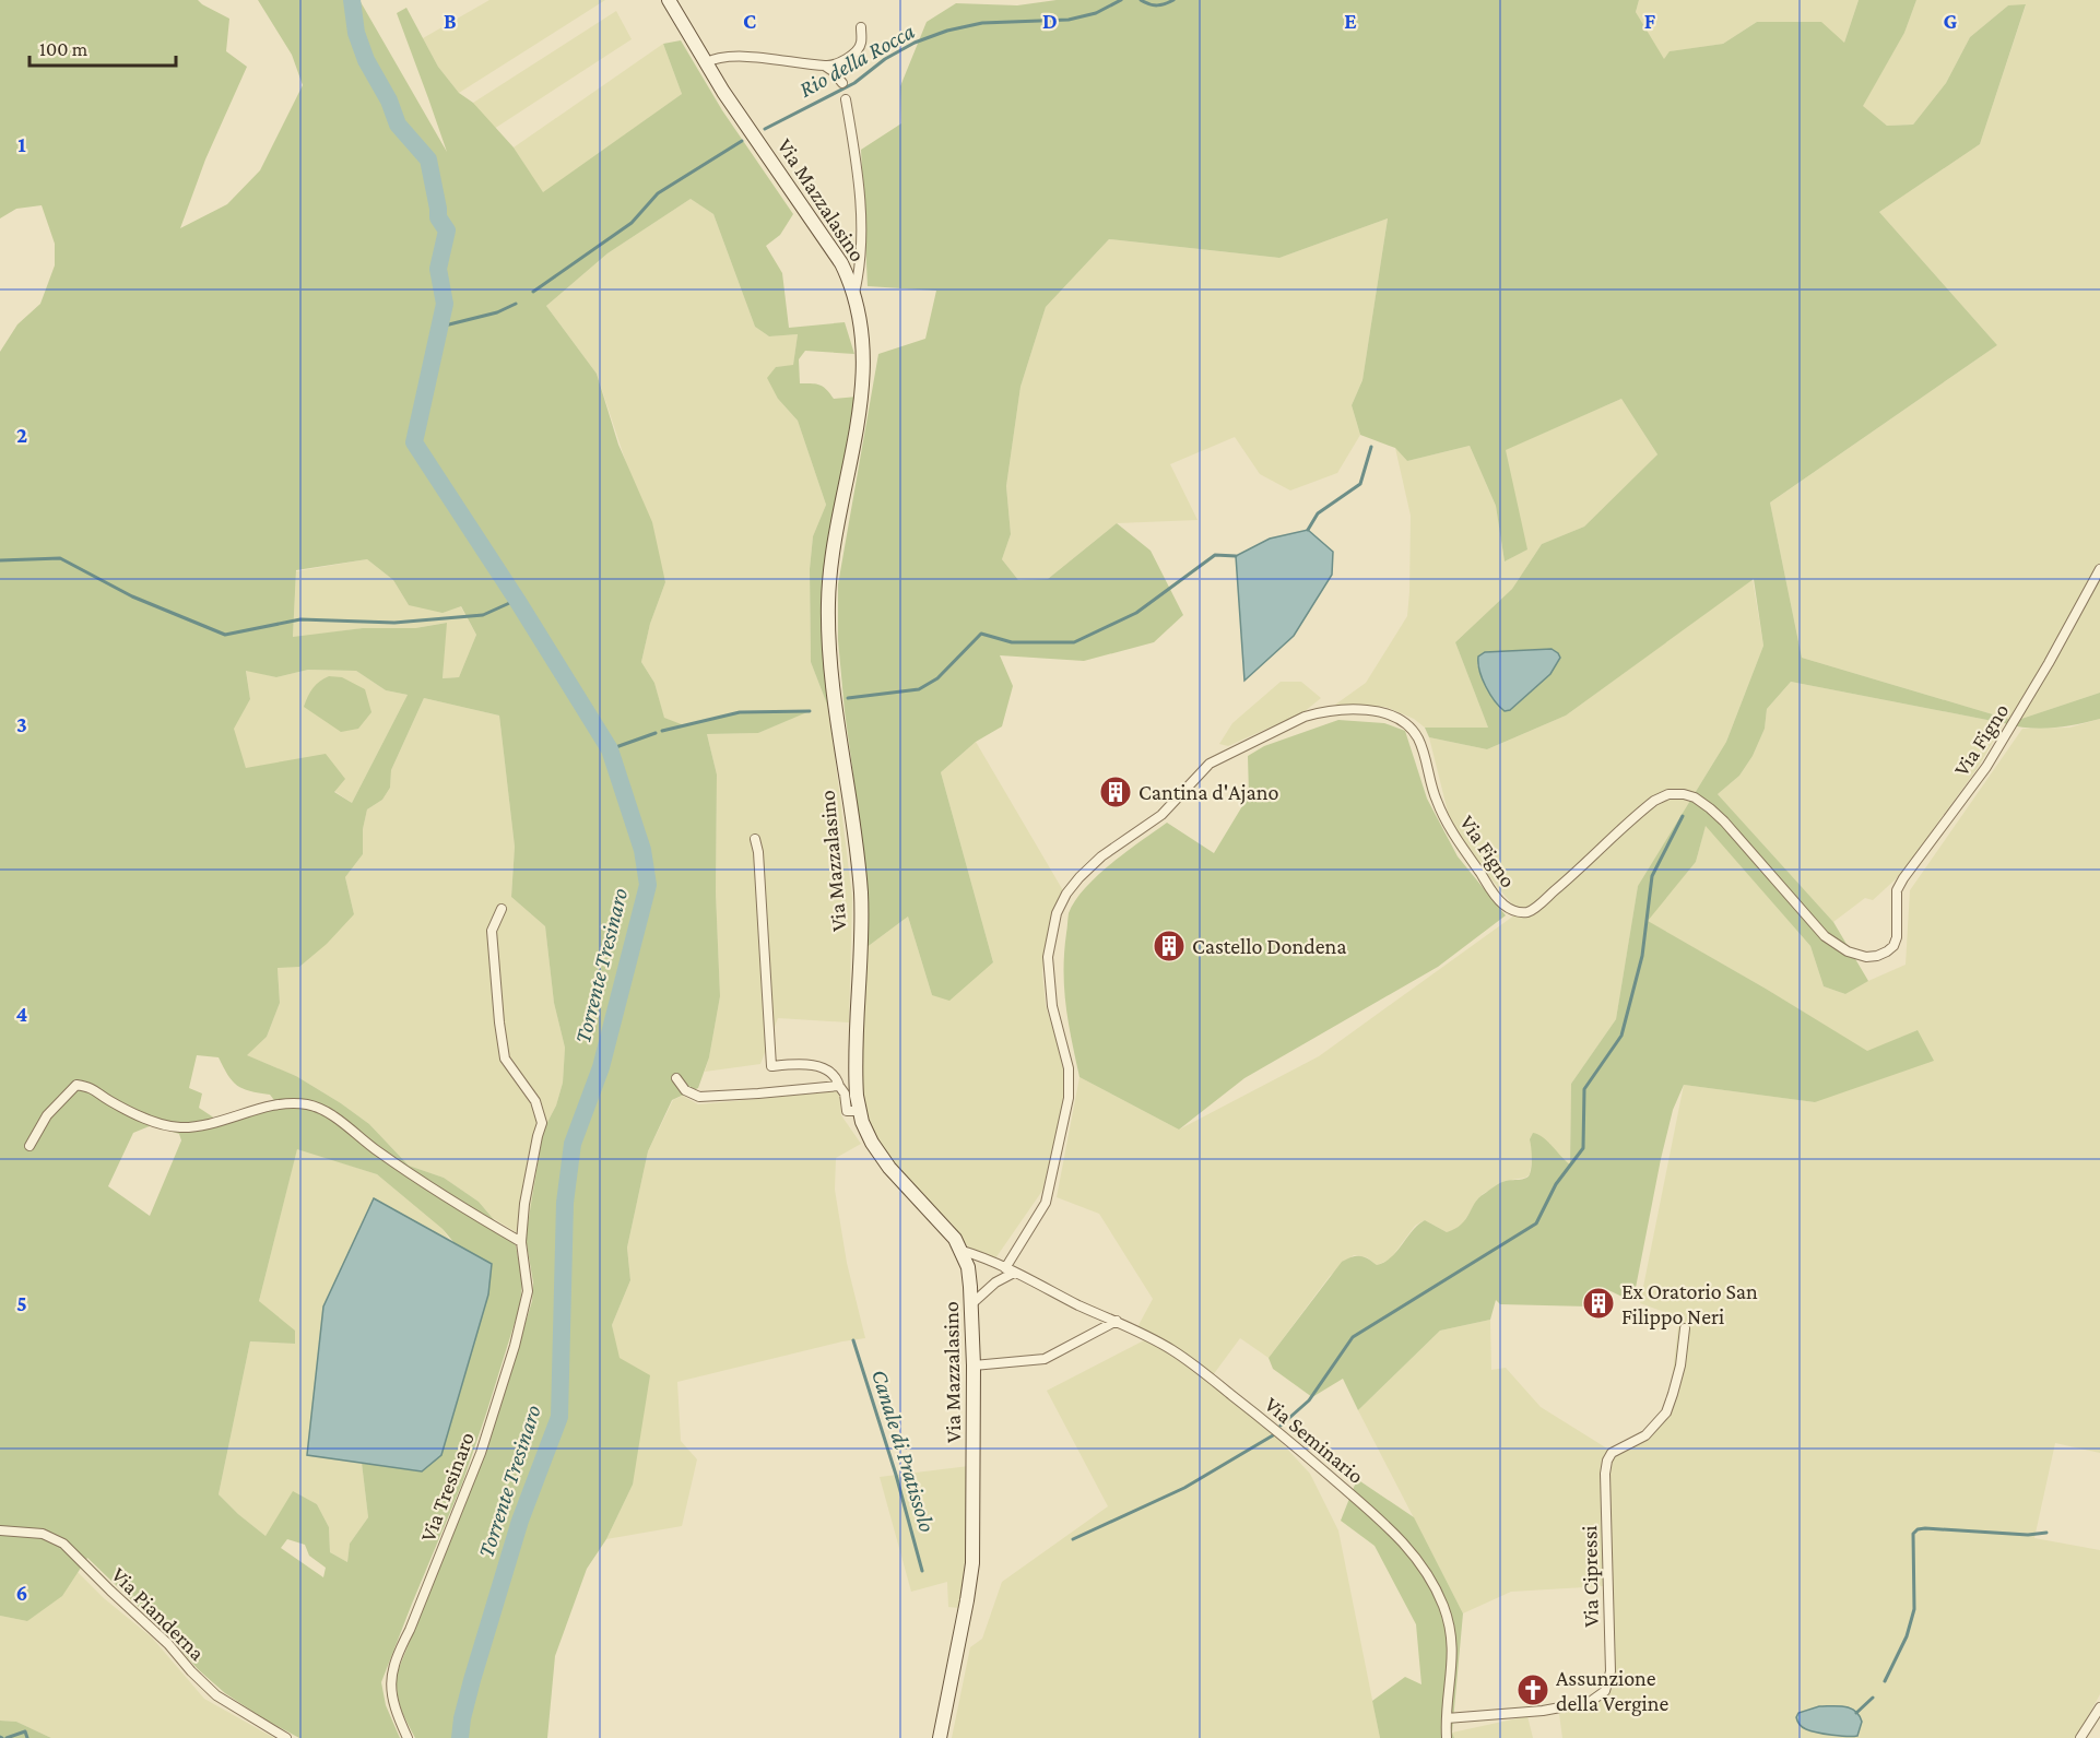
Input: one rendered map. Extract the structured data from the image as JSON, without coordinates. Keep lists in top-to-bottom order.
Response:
{
  "streets": {
    "main road": ["Via Mazzalasino"],
    "street": [
      "Via Figno",
      "Via Seminario",
      "Via Tresinaro",
      "Via Cipressi",
      "Via Pianderna"
    ]
  },
  "crossings": [
    ["Via Mazzalasino", "Via Seminario"],
    ["Via Figno", "Via Seminario"],
    ["Via Seminario", "Via Cipressi"]
  ],
  "water": ["Rio della Rocca", "Torrente Tresinaro", "Canale di Pratissolo"],
  "places": {
    "building": ["Cantina d'Ajano", "Castello Dondena", "Ex Oratorio San Filippo Neri"],
    "church": ["Assunzione della Vergine"]
  },
  "scale_bar": "100 m",
  "grid": {
    "columns": [
      "B",
      "C",
      "D",
      "E",
      "F",
      "G"
    ],
    "rows": [
      "1",
      "2",
      "3",
      "4",
      "5",
      "6"
    ]
  }
}
